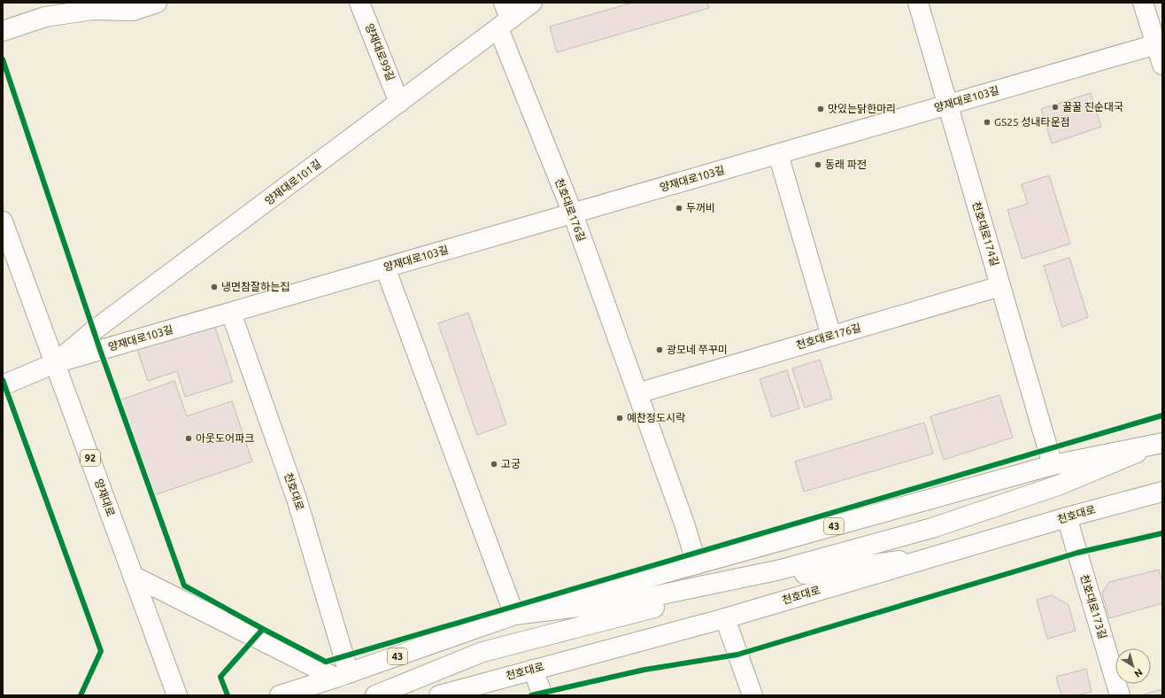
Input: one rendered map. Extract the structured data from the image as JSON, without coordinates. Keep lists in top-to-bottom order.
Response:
{
  "streets": {
    "street": [
      "양재대로99길",
      "양재대로103길",
      "양재대로101길",
      "천호대로176길",
      "천호대로174길",
      "92",
      "천호대로",
      "양재대로",
      "43",
      "천호대로173길"
    ]
  },
  "crossings": [
    ["양재대로99길", "양재대로101길"],
    ["양재대로103길", "양재대로101길"],
    ["양재대로103길", "천호대로176길"],
    ["양재대로103길", "천호대로174길"],
    ["양재대로103길", "천호대로"],
    ["양재대로103길", "양재대로"],
    ["양재대로101길", "천호대로176길"],
    ["양재대로101길", "양재대로"],
    ["천호대로176길", "천호대로174길"],
    ["천호대로176길", "43"],
    ["천호대로174길", "43"],
    ["천호대로", "43"],
    ["천호대로", "천호대로173길"]
  ],
  "places": [
    "꿀꿀 진순대국",
    "맛있는닭한마리",
    "GS25 성내타운점",
    "동래 파전",
    "두꺼비",
    "냉면참잘하는집",
    "광모네 쭈꾸미",
    "예찬정도시락",
    "아웃도어파크",
    "고궁"
  ],
  "north": "bottom right"
}
